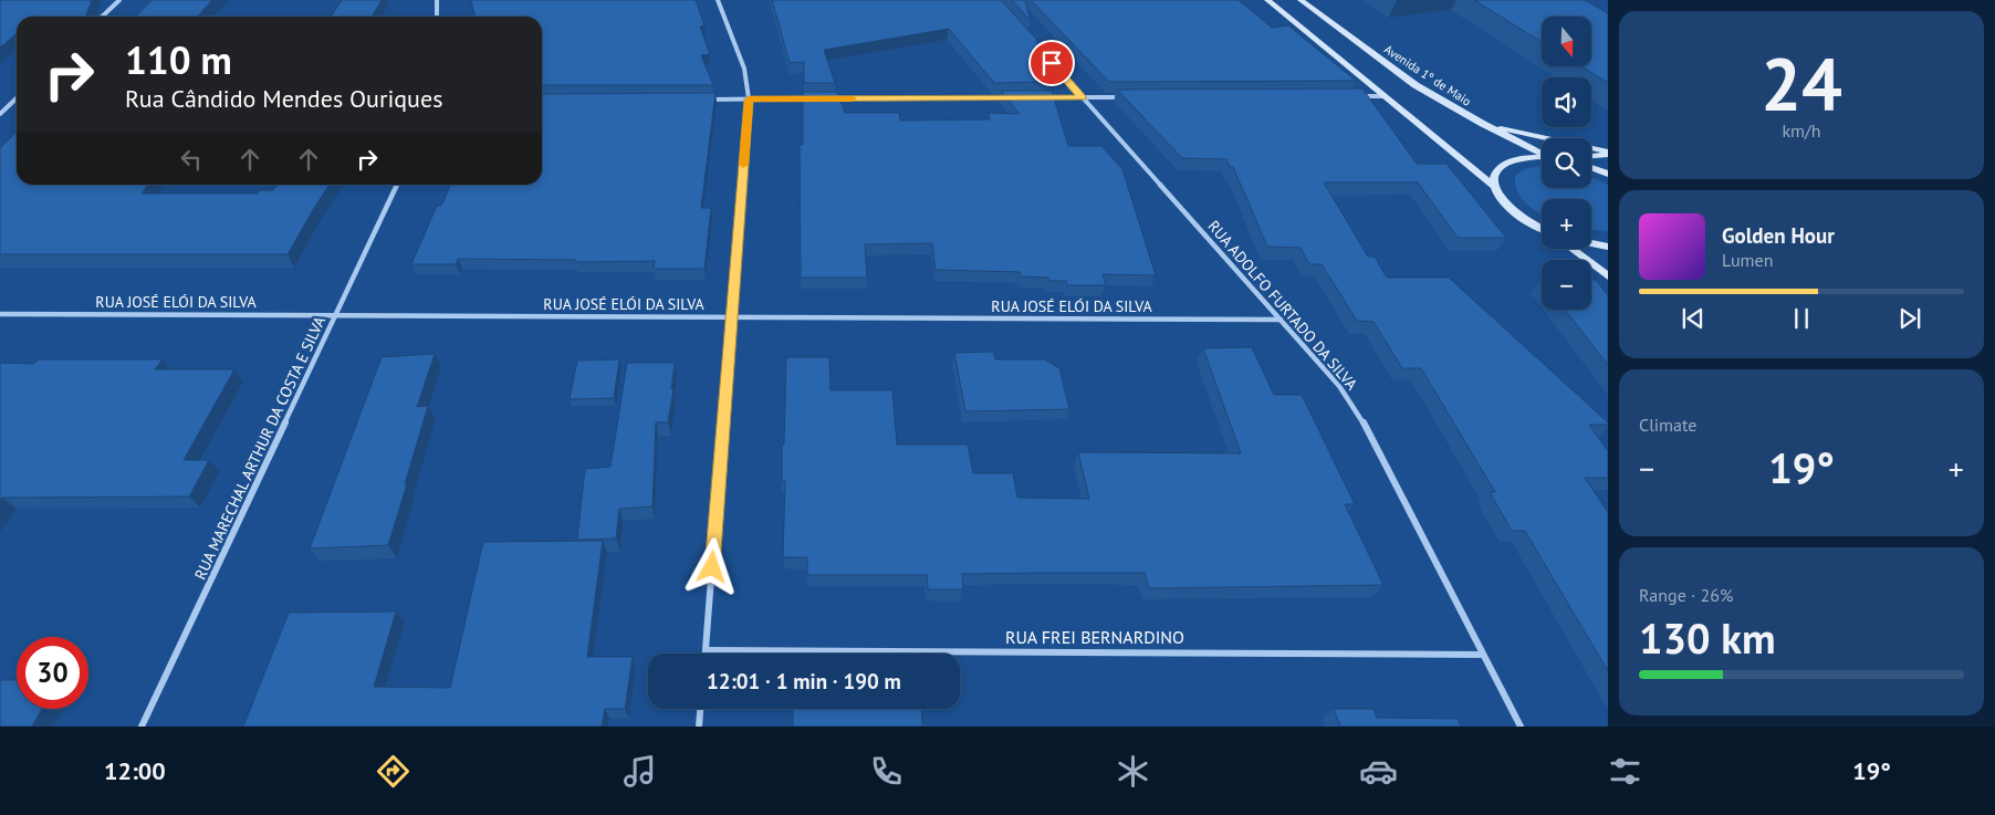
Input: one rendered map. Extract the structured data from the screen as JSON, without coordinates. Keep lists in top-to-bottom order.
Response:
{
  "streets": {
    "street": [
      "Avenida 1º de Maio",
      "RUA JOSÉ ELÓI DA SILVA",
      "RUA ADOLFO FURTADO DA SILVA",
      "RUA MARECHAL ARTHUR DA COSTA E SILVA",
      "RUA FREI BERNARDINO"
    ]
  },
  "crossings": [
    ["RUA JOSÉ ELÓI DA SILVA", "RUA ADOLFO FURTADO DA SILVA"],
    ["RUA JOSÉ ELÓI DA SILVA", "RUA MARECHAL ARTHUR DA COSTA E SILVA"],
    ["RUA ADOLFO FURTADO DA SILVA", "RUA FREI BERNARDINO"]
  ],
  "north": "bottom",
  "page": {
    "tile": [
      ["24", "km/h"],
      "Climate",
      ["Range · 26%", "130 km"]
    ],
    "map_buttons": ["+", "−"],
    "turn": ["110 m", "Rua Cândido Mendes Ouriques"],
    "song": ["Golden Hour", "Lumen"],
    "heat": ["−", "19°", "+"],
    "limit": "30",
    "trip": "12:01 · 1 min · 190 m",
    "tabs": ["12:00", "19°"]
  }
}
